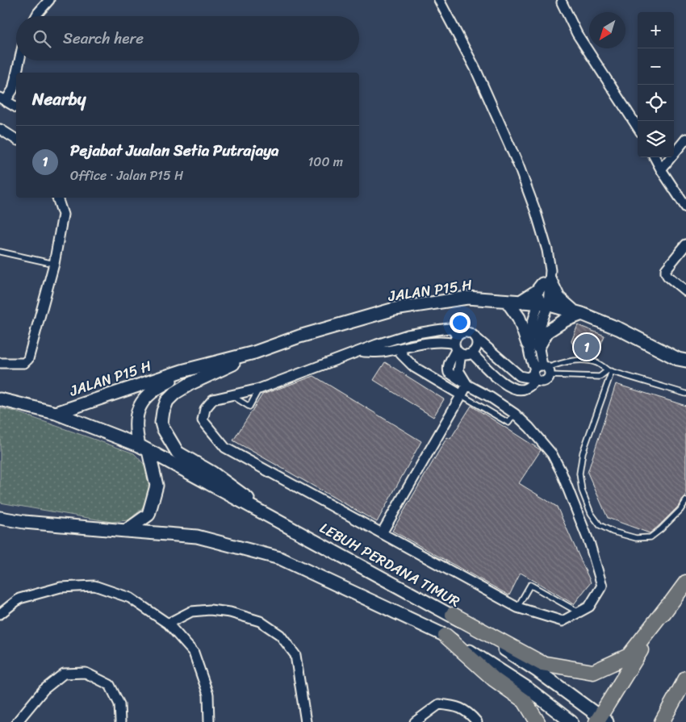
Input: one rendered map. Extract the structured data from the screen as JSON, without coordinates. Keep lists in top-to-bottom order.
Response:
{
  "streets": {
    "main road": ["JALAN P15 H", "LEBUH PERDANA TIMUR"]
  },
  "crossings": [
    ["JALAN P15 H", "LEBUH PERDANA TIMUR"]
  ],
  "north": "bottom left",
  "page": {
    "map_buttons": ["+", "−"],
    "search": "Search here",
    "heading": "Nearby",
    "list": [
      {
        "mark": "1",
        "name": "Pejabat Jualan Setia Putrajaya",
        "note": "Office · Jalan P15 H",
        "value": "100 m"
      }
    ],
    "pins": "1"
  }
}
